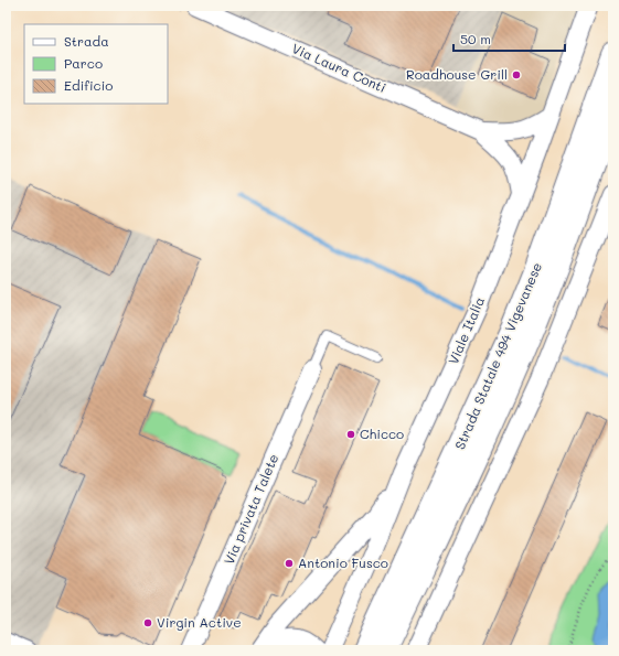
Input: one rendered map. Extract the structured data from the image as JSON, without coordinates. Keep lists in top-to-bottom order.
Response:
{
  "streets": {
    "main road": ["Strada Statale 494 Vigevanese"],
    "street": ["Via Laura Conti", "Viale Italia", "Via privata Talete"]
  },
  "crossings": [
    ["Via Laura Conti", "Viale Italia"]
  ],
  "places": [
    "Roadhouse Grill",
    "Chicco",
    "Antonio Fusco",
    "Virgin Active"
  ],
  "legend": ["Strada", "Parco", "Edificio"],
  "scale_bar": "50 m"
}
